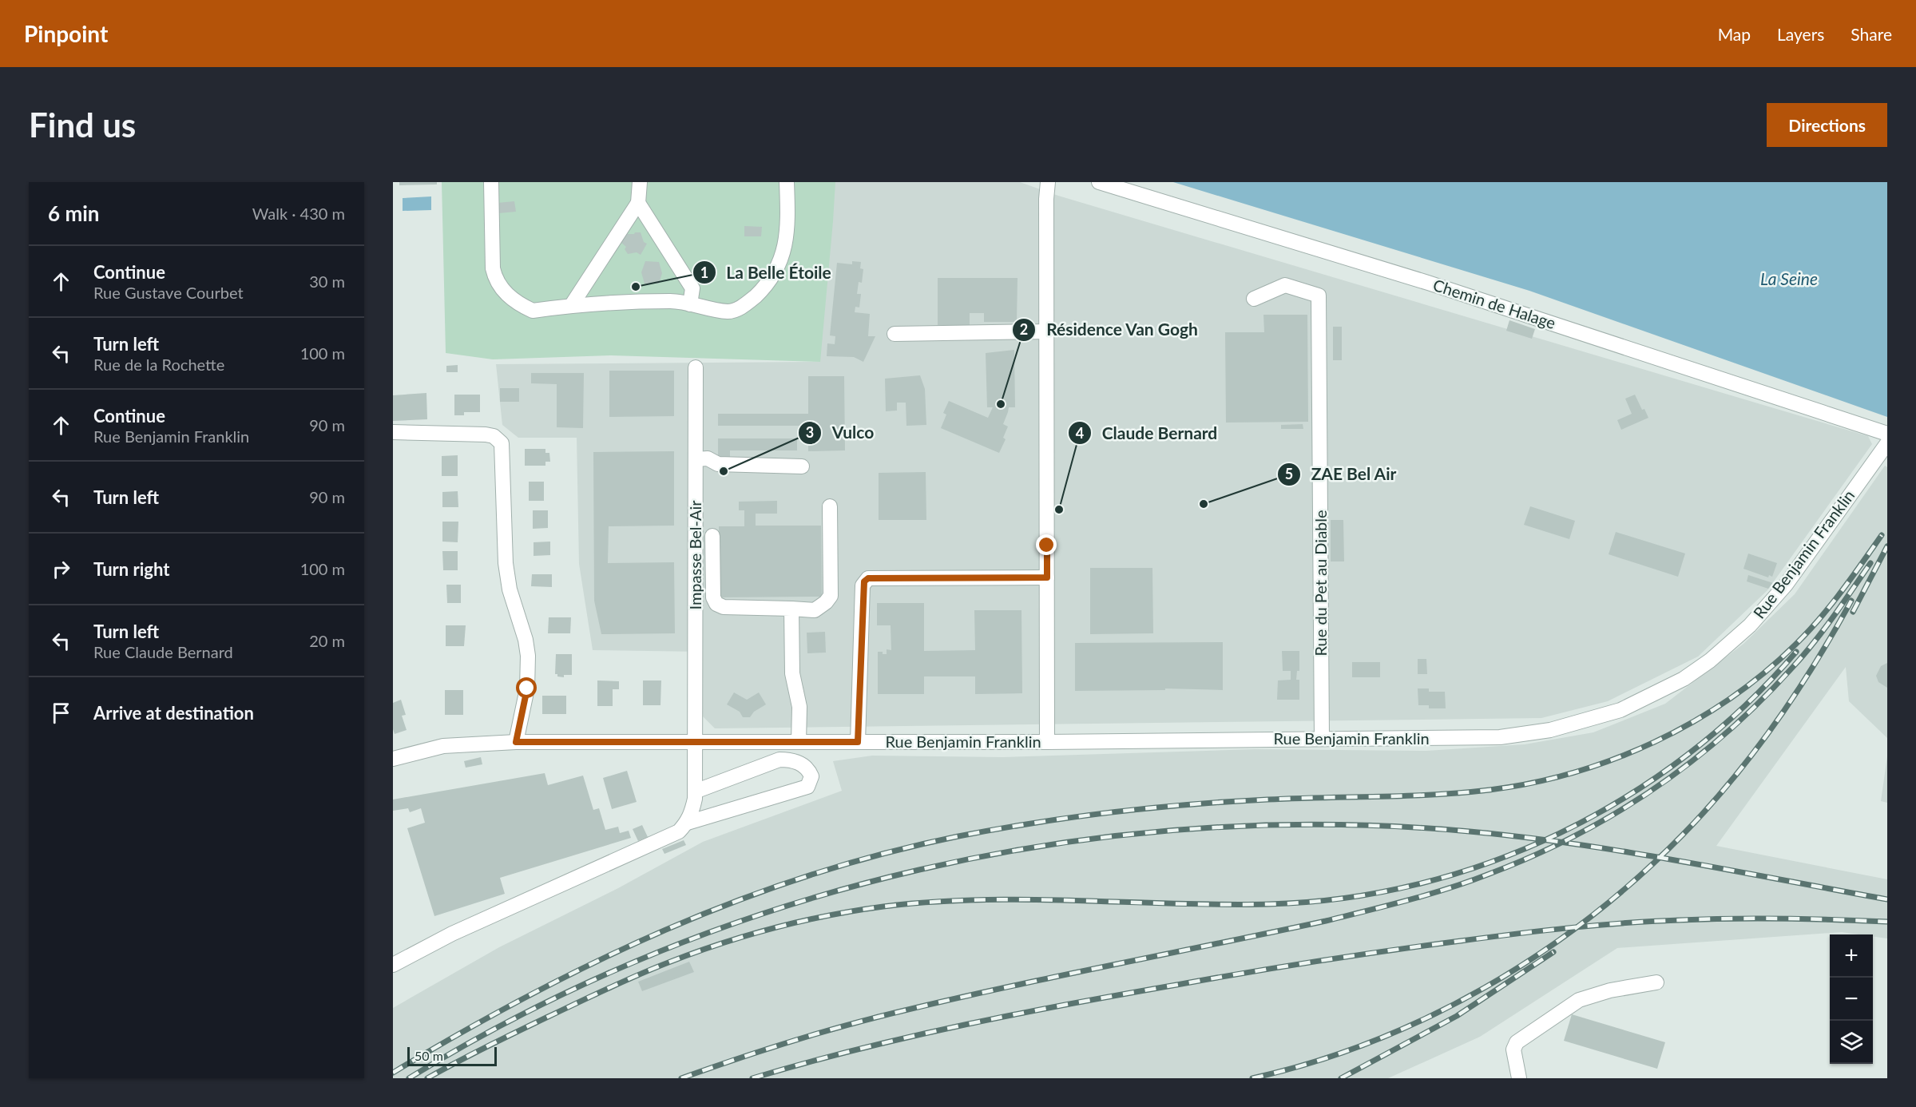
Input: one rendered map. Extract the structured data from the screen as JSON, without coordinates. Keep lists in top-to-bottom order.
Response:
{
  "streets": {
    "street": [
      "Chemin de Halage",
      "Rue Benjamin Franklin",
      "Impasse Bel-Air",
      "Rue du Pet au Diable"
    ]
  },
  "crossings": [
    ["Rue Benjamin Franklin", "Impasse Bel-Air"],
    ["Rue Benjamin Franklin", "Rue du Pet au Diable"]
  ],
  "water": ["La Seine"],
  "places": [
    "La Belle Étoile",
    "Résidence Van Gogh",
    "Vulco",
    "ZAE Bel Air",
    "Claude Bernard"
  ],
  "scale_bar": "50 m",
  "page": {
    "header": "Pinpoint",
    "nav": ["Map", "Layers", "Share"],
    "buttons": "Directions",
    "title": "Find us",
    "heading": ["6 min", "Walk · 430 m"],
    "list": [
      ["Continue", "Rue Gustave Courbet", "30 m"],
      ["Turn left", "Rue de la Rochette", "100 m"],
      ["Continue", "Rue Benjamin Franklin", "90 m"],
      ["Turn left", "90 m"],
      ["Turn right", "100 m"],
      ["Turn left", "Rue Claude Bernard", "20 m"],
      "Arrive at destination"
    ],
    "map_buttons": ["+", "−"],
    "scale": "50 m"
  }
}
